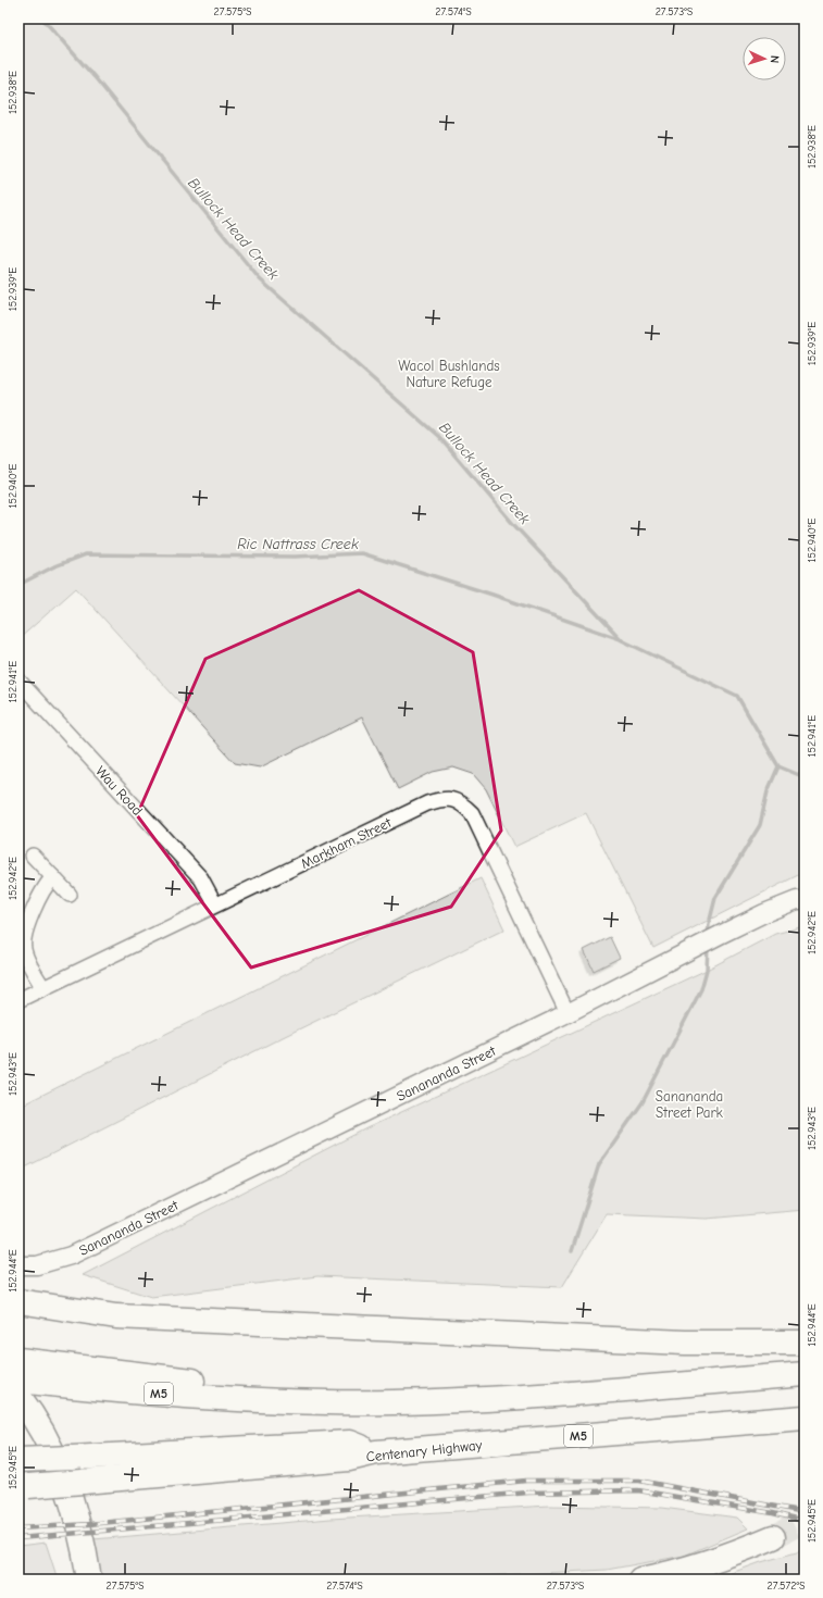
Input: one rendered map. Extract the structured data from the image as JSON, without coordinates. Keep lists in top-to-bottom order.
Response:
{
  "streets": {
    "highway": ["M5", "Centenary Highway"],
    "street": ["Wau Road", "Markham Street", "Sanananda Street"]
  },
  "crossings": [
    ["Wau Road", "Markham Street"],
    ["Markham Street", "Sanananda Street"]
  ],
  "water": ["Bullock Head Creek", "Ric Nattrass Creek"],
  "parks": ["Wacol Bushlands Nature Refuge", "Sanananda Street Park"],
  "north": "right",
  "coordinates": [
    "27.575°S",
    "27.574°S",
    "27.573°S",
    "152.938°E",
    "152.939°E",
    "152.940°E",
    "152.941°E",
    "152.942°E",
    "152.943°E",
    "152.944°E",
    "152.945°E",
    "27.572°S"
  ]
}
